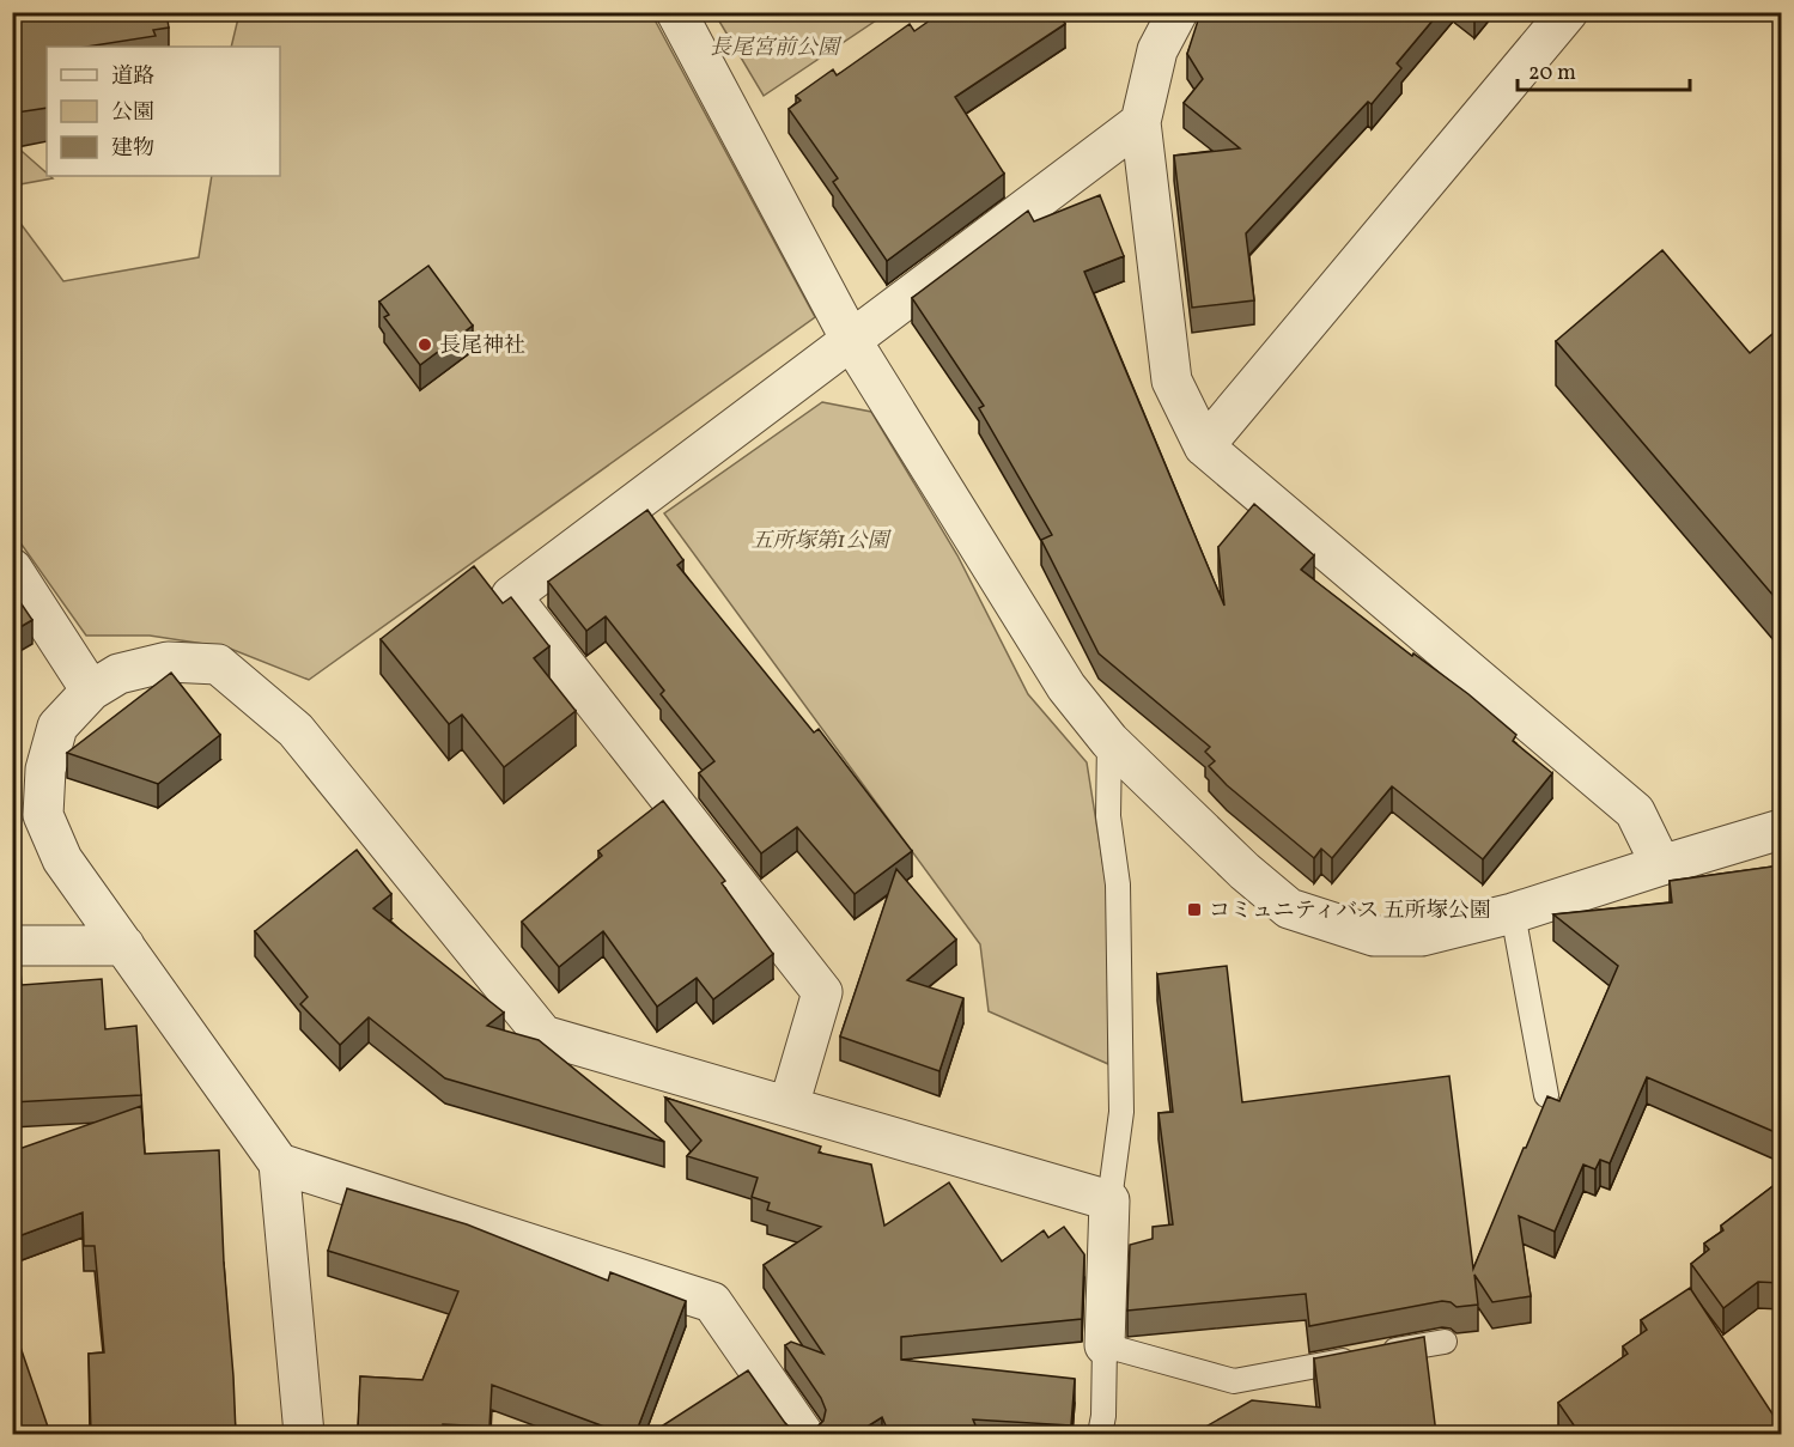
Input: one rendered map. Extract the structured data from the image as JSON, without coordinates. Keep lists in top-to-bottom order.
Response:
{
  "parks": ["長尾宮前公園", "五所塚第1公園"],
  "places": {
    "other": ["長尾神社"],
    "transit": ["コミュニティバス 五所塚公園"]
  },
  "legend": ["道路", "公園", "建物"],
  "scale_bar": "20 m"
}
